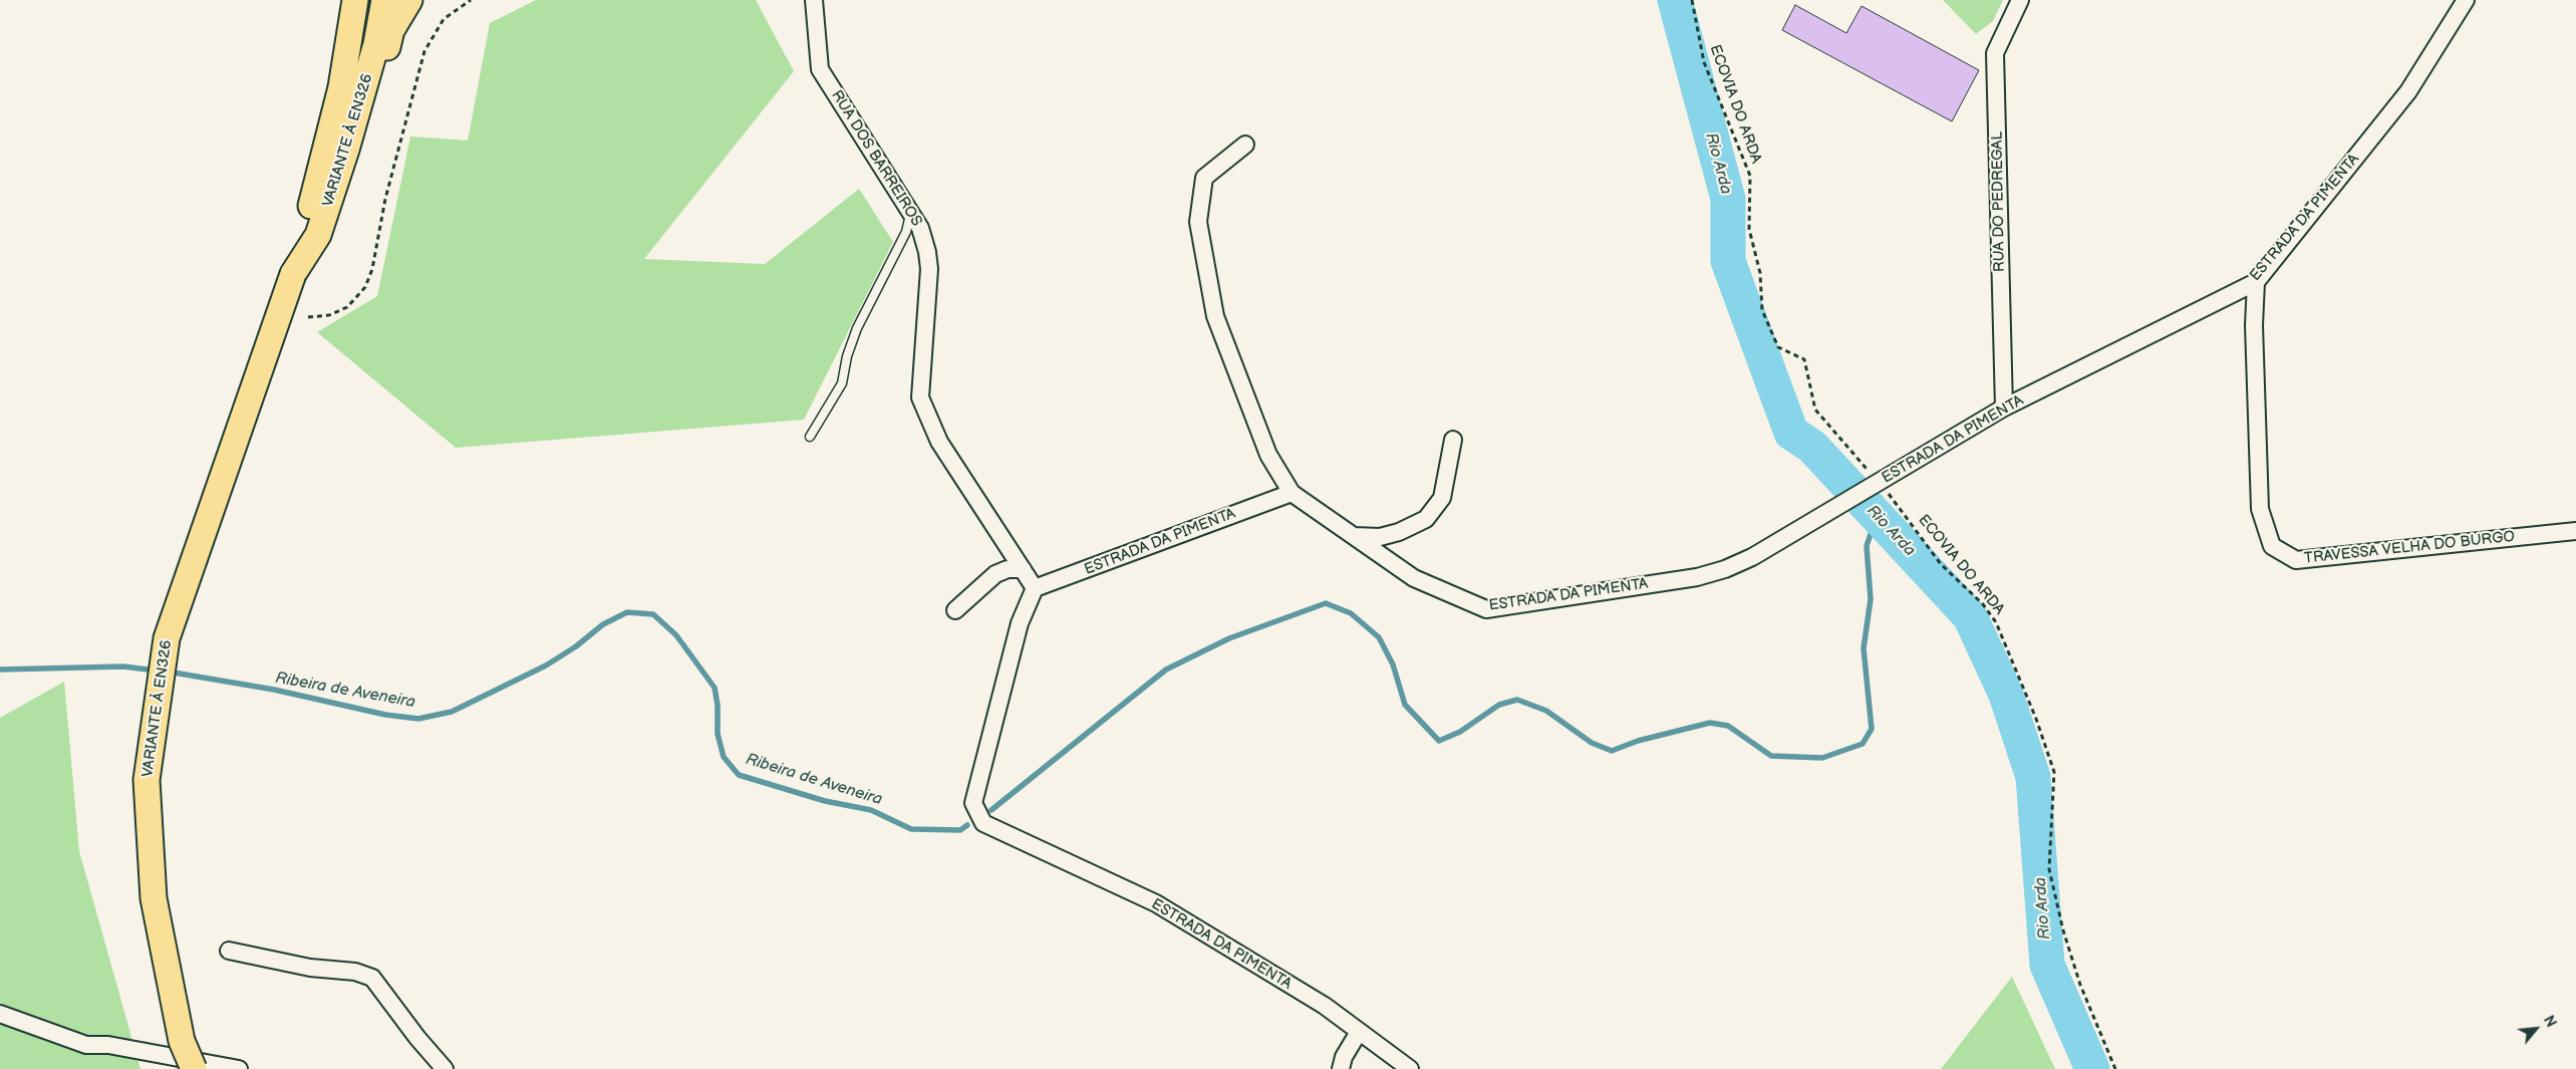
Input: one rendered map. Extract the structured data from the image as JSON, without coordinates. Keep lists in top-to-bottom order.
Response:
{
  "streets": {
    "main road": ["VARIANTE À EN326"],
    "street": [
      "RUA DOS BARREIROS",
      "RUA DO PEDREGAL",
      "ESTRADA DA PIMENTA",
      "TRAVESSA VELHA DO BURGO"
    ],
    "path": ["ECOVIA DO ARDA"]
  },
  "crossings": [
    ["ECOVIA DO ARDA", "ESTRADA DA PIMENTA"],
    ["RUA DOS BARREIROS", "ESTRADA DA PIMENTA"],
    ["RUA DO PEDREGAL", "ESTRADA DA PIMENTA"],
    ["ESTRADA DA PIMENTA", "TRAVESSA VELHA DO BURGO"]
  ],
  "water": ["Rio Arda", "Ribeira de Aveneira"],
  "north": "top right"
}
